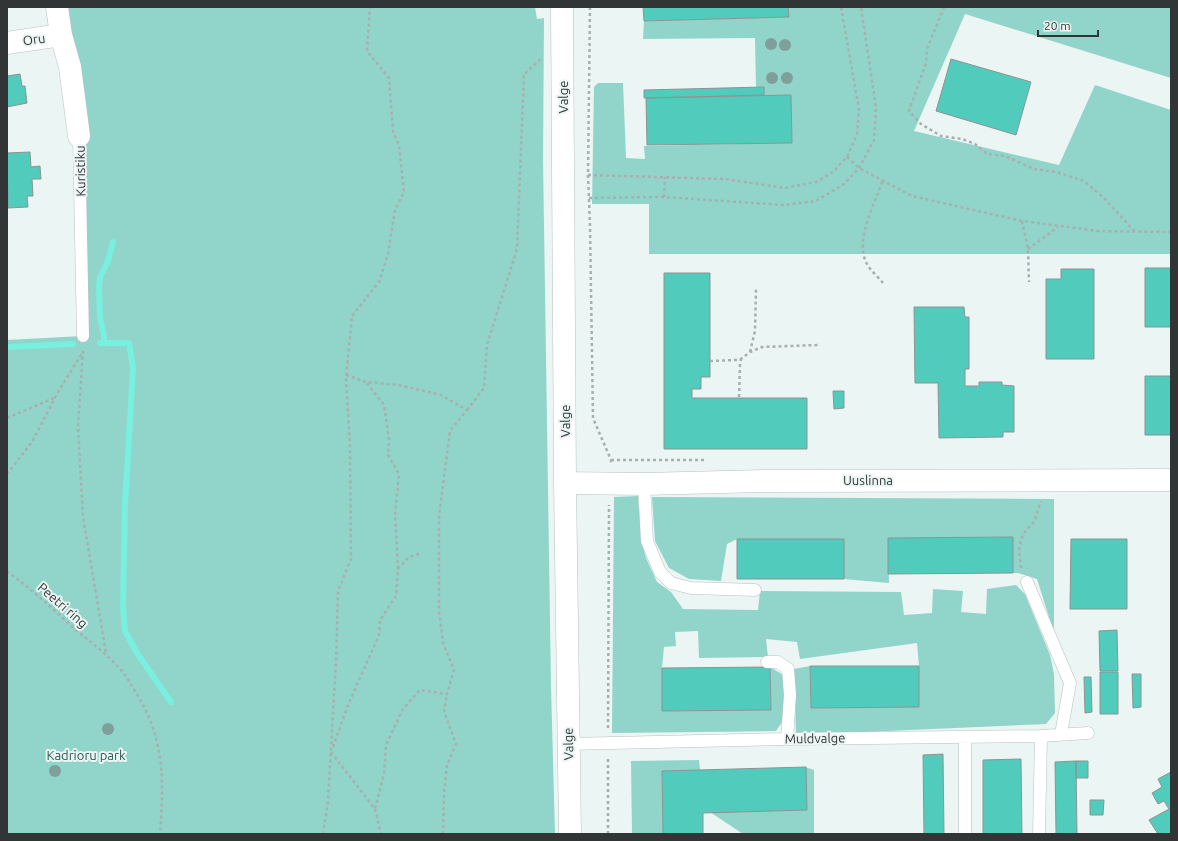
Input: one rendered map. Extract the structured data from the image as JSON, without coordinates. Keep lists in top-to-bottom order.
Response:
{
  "streets": {
    "street": [
      "Oru",
      "Valge",
      "Kuristiku",
      "Uuslinna"
    ],
    "lane": ["Muldvalge"],
    "path": ["Peetri ring"]
  },
  "crossings": [
    ["Oru", "Kuristiku"],
    ["Valge", "Uuslinna"],
    ["Valge", "Muldvalge"]
  ],
  "parks": ["Kadrioru park"],
  "scale_bar": "20 m"
}
